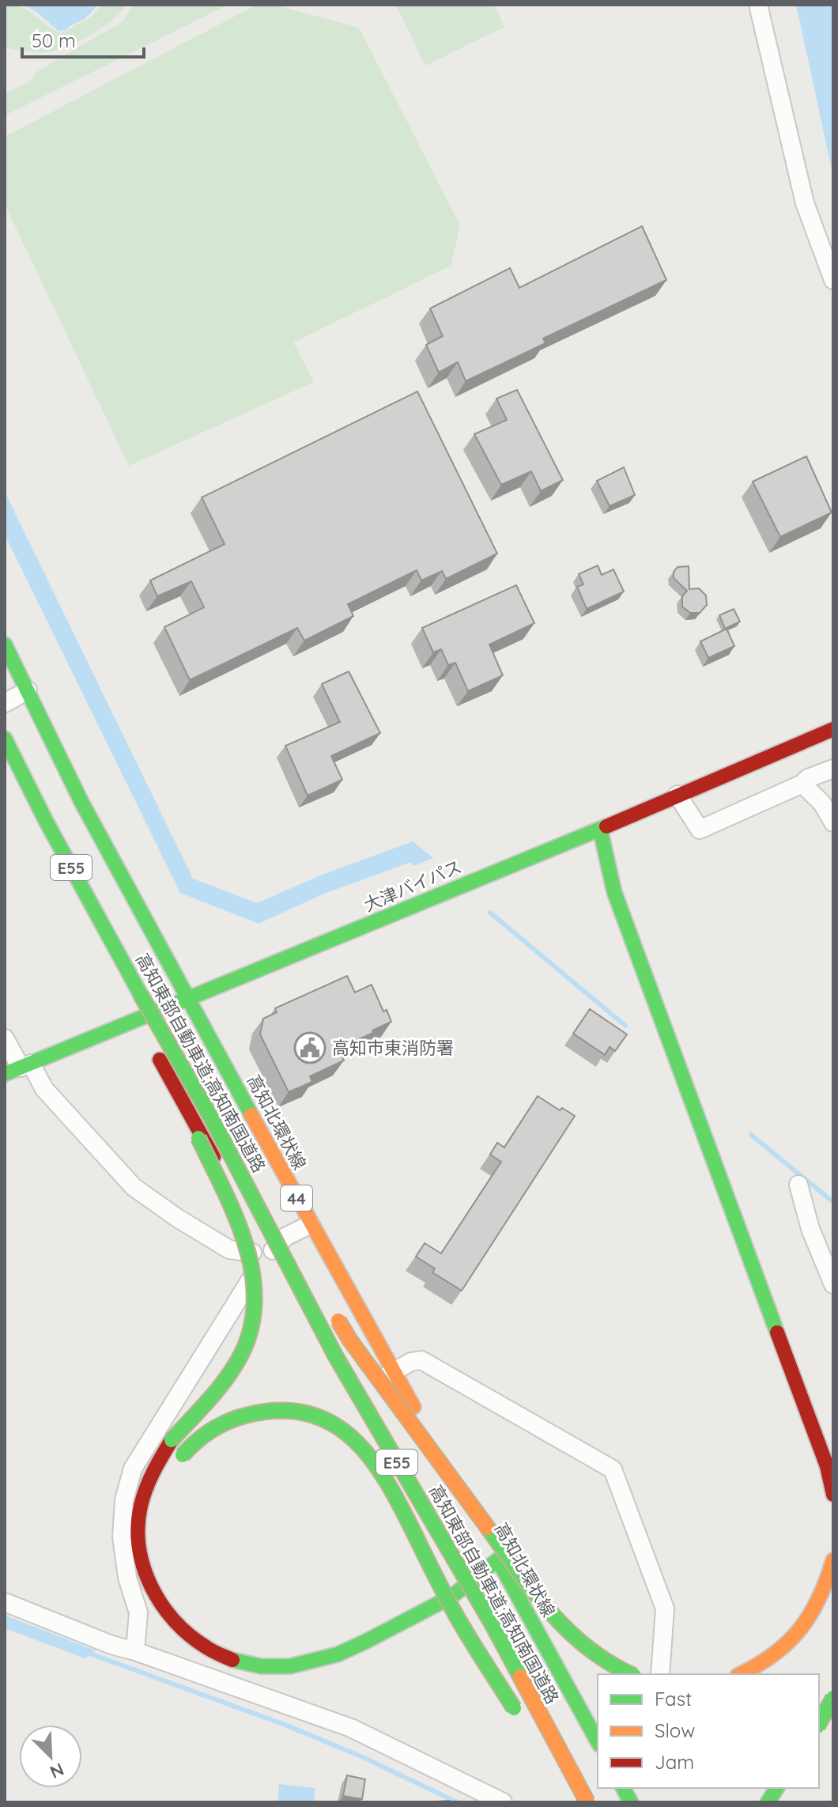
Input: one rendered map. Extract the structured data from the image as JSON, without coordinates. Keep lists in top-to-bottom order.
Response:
{
  "streets": {
    "main road": [
      "E55",
      "大津バイパス",
      "高知東部自動車道;高知南国道路",
      "高知北環状線",
      "44"
    ]
  },
  "crossings": [
    ["大津バイパス", "高知北環状線"]
  ],
  "places": {
    "public building": ["高知市東消防署"]
  },
  "legend": ["Fast", "Slow", "Jam"],
  "scale_bar": "50 m",
  "north": "bottom right"
}
